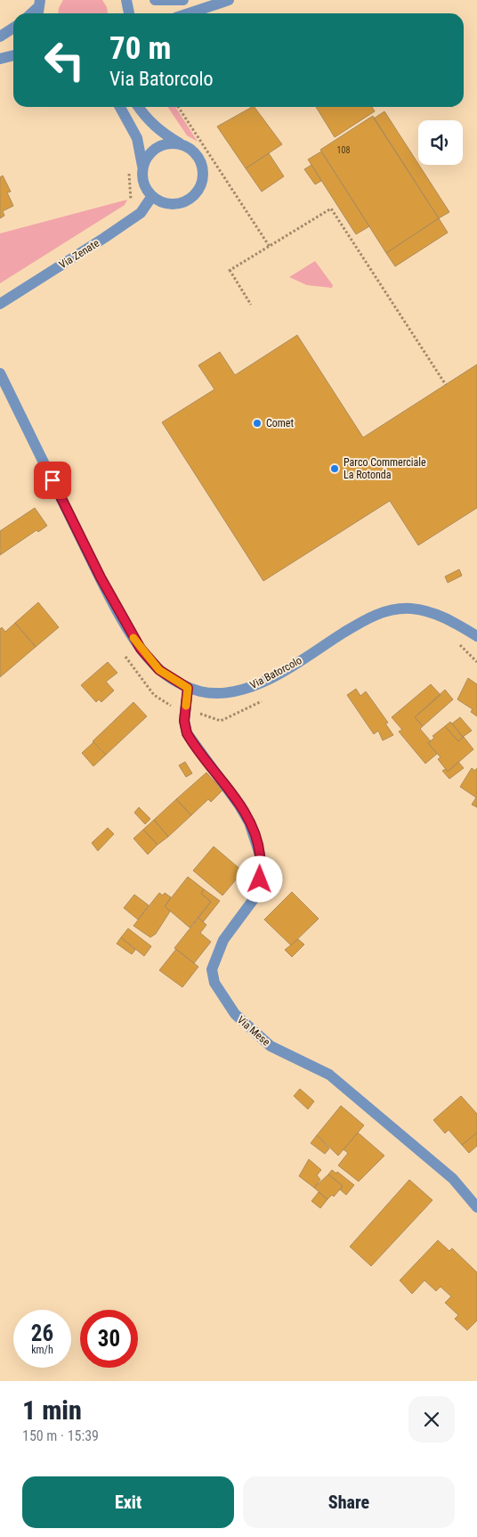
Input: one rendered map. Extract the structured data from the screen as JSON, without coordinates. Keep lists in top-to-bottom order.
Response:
{
  "streets": {
    "street": ["Via Zenate", "Via Batorcolo", "Via Mese"]
  },
  "crossings": [
    ["Via Batorcolo", "Via Mese"]
  ],
  "places": ["Comet", "Parco Commerciale La Rotonda"],
  "house_numbers": ["108"],
  "page": {
    "turn": ["70 m", "Via Batorcolo"],
    "speed": "26 km/h",
    "limit": "30",
    "heading": ["1 min", "150 m · 15:39"],
    "buttons": ["Exit", "Share"]
  }
}
